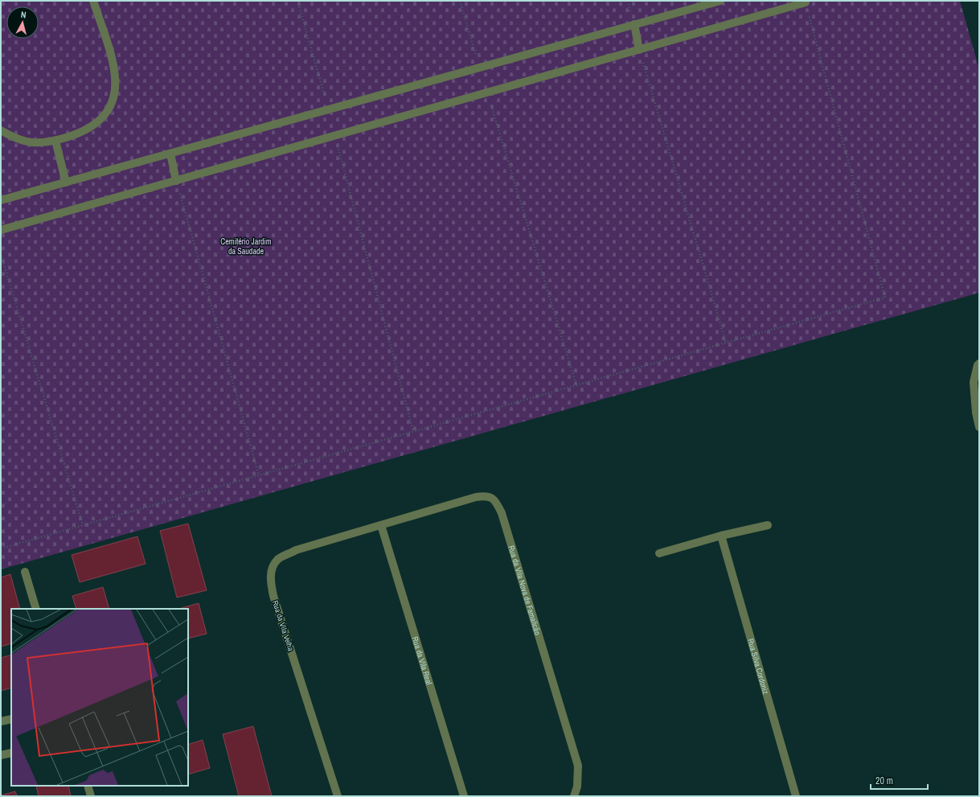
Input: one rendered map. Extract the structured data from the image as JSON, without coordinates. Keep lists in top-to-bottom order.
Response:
{
  "streets": {
    "street": [
      "Rua da Vila Nova de Famalicão",
      "Rua da Vila Velha",
      "Rua da Vila Real",
      "Rua Silva Cordoniz"
    ]
  },
  "crossings": [
    ["Rua da Vila Nova de Famalicão", "Rua da Vila Velha"],
    ["Rua da Vila Nova de Famalicão", "Rua da Vila Real"],
    ["Rua da Vila Velha", "Rua da Vila Real"]
  ],
  "parks": ["Cemitério Jardim da Saudade"],
  "scale_bar": "20 m",
  "north": "top"
}
